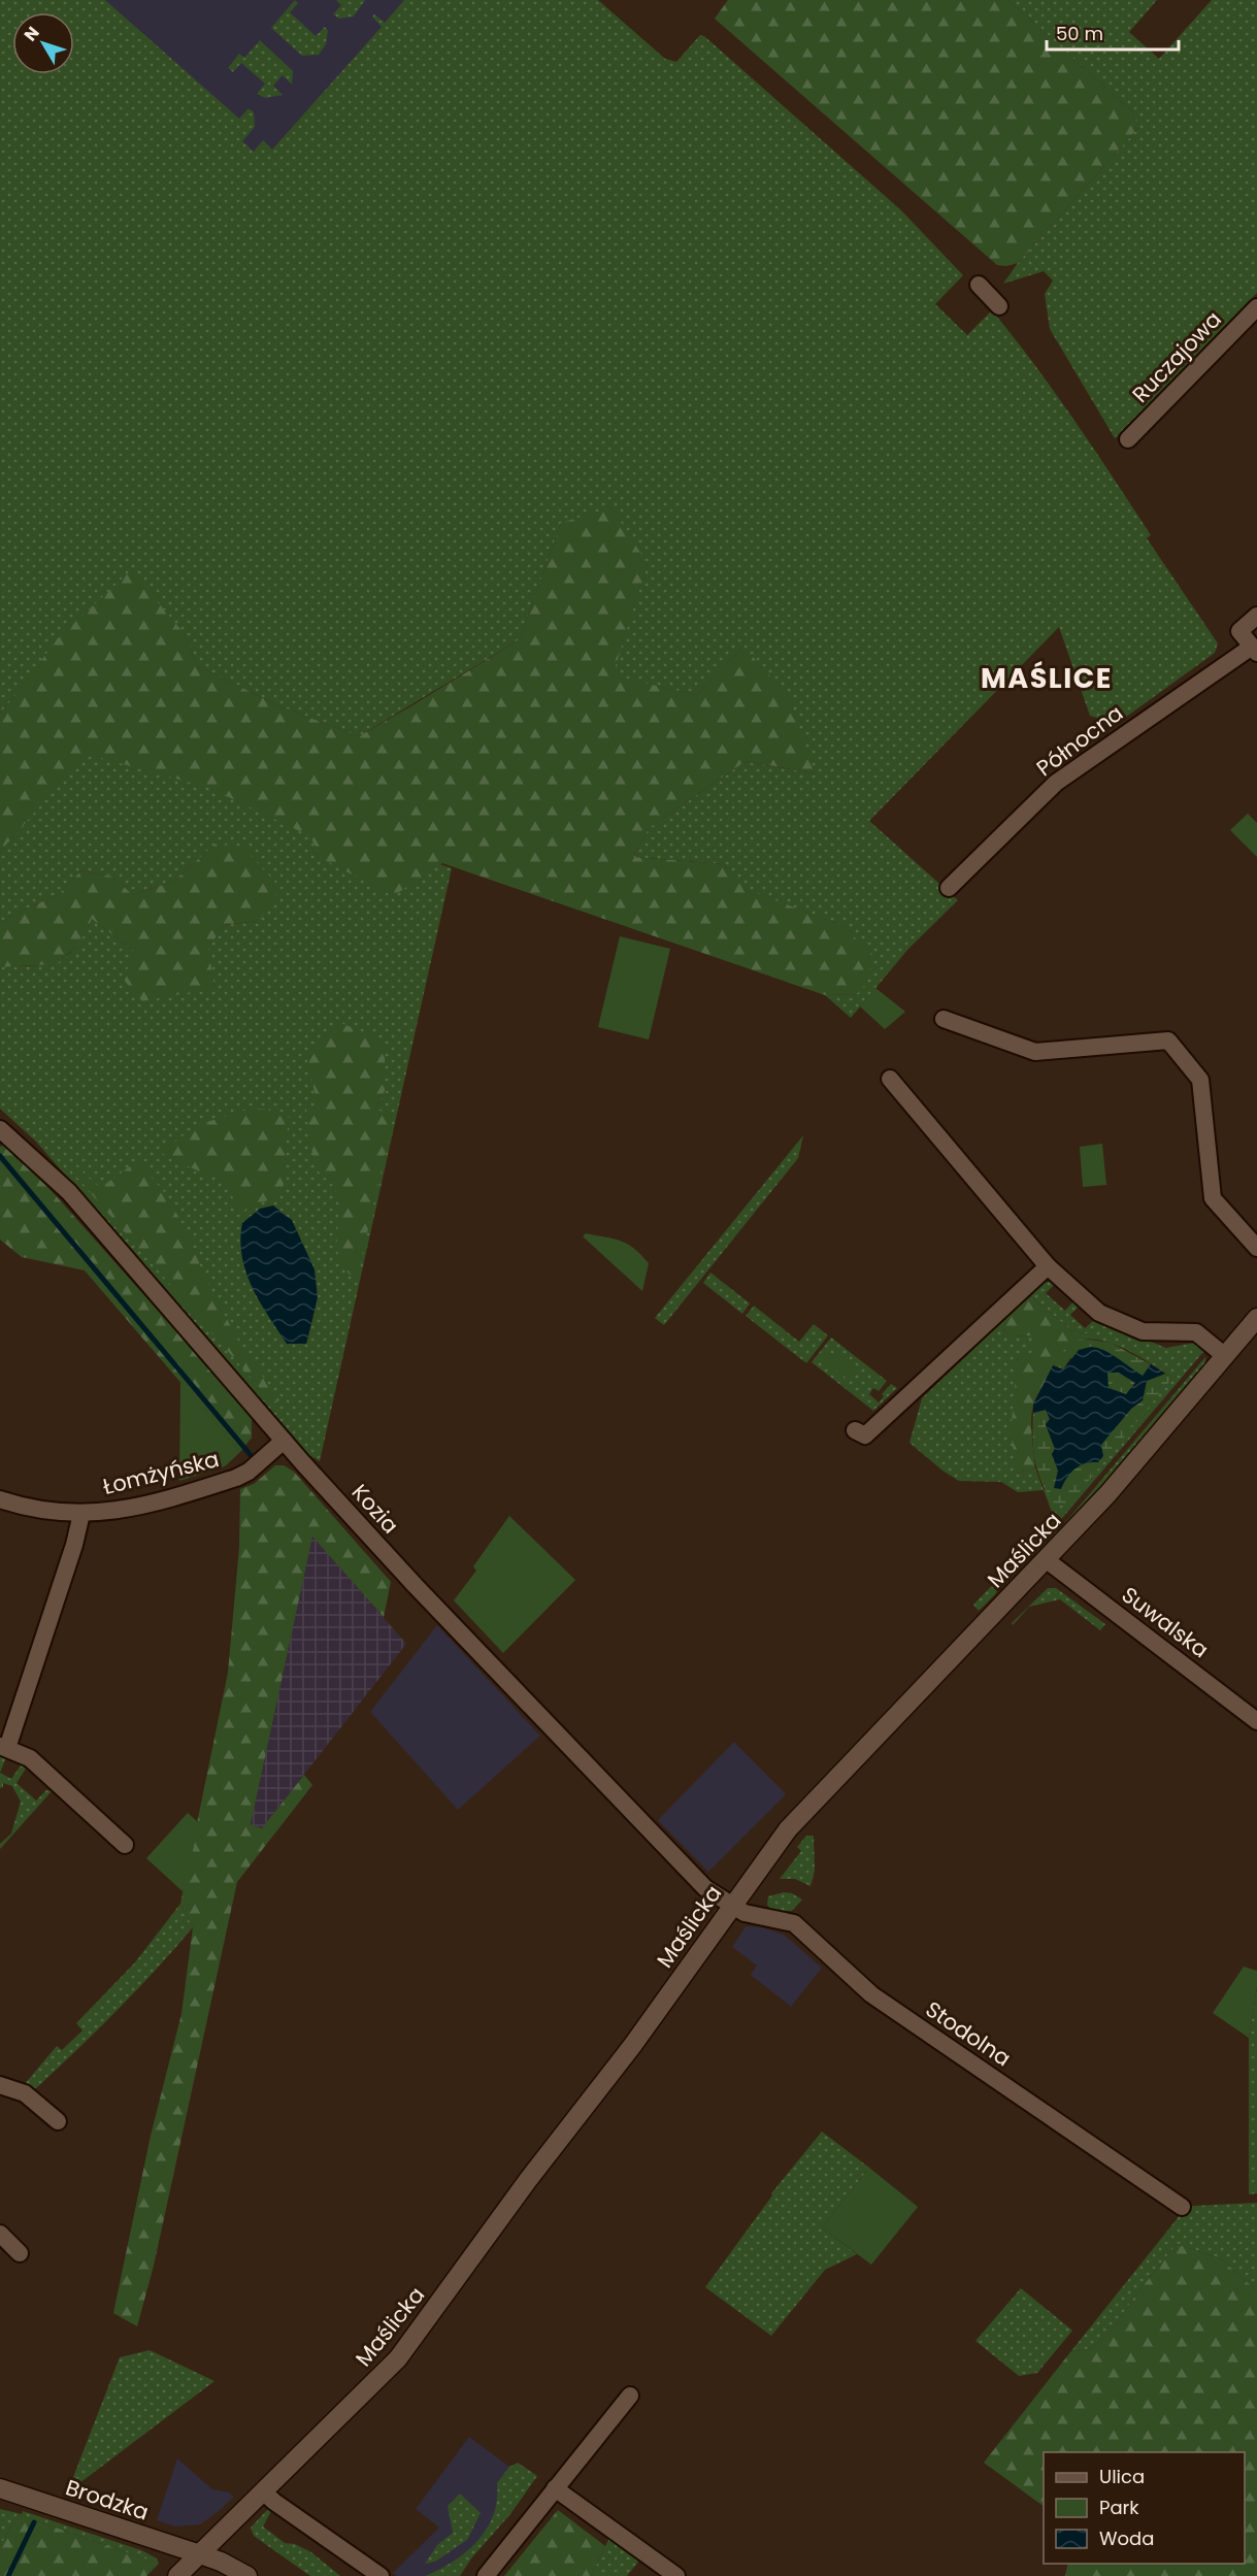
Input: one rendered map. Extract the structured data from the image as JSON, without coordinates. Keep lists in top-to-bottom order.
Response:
{
  "streets": {
    "street": [
      "Ruczajowa",
      "Północna",
      "Łomżyńska",
      "Kozia",
      "Maślicka",
      "Suwalska",
      "Stodolna",
      "Brodzka"
    ]
  },
  "crossings": [
    ["Łomżyńska", "Kozia"],
    ["Kozia", "Maślicka"],
    ["Kozia", "Stodolna"],
    ["Maślicka", "Suwalska"],
    ["Maślicka", "Stodolna"],
    ["Maślicka", "Brodzka"]
  ],
  "districts": ["MAŚLICE"],
  "legend": ["Ulica", "Park", "Woda"],
  "scale_bar": "50 m",
  "north": "top left"
}
